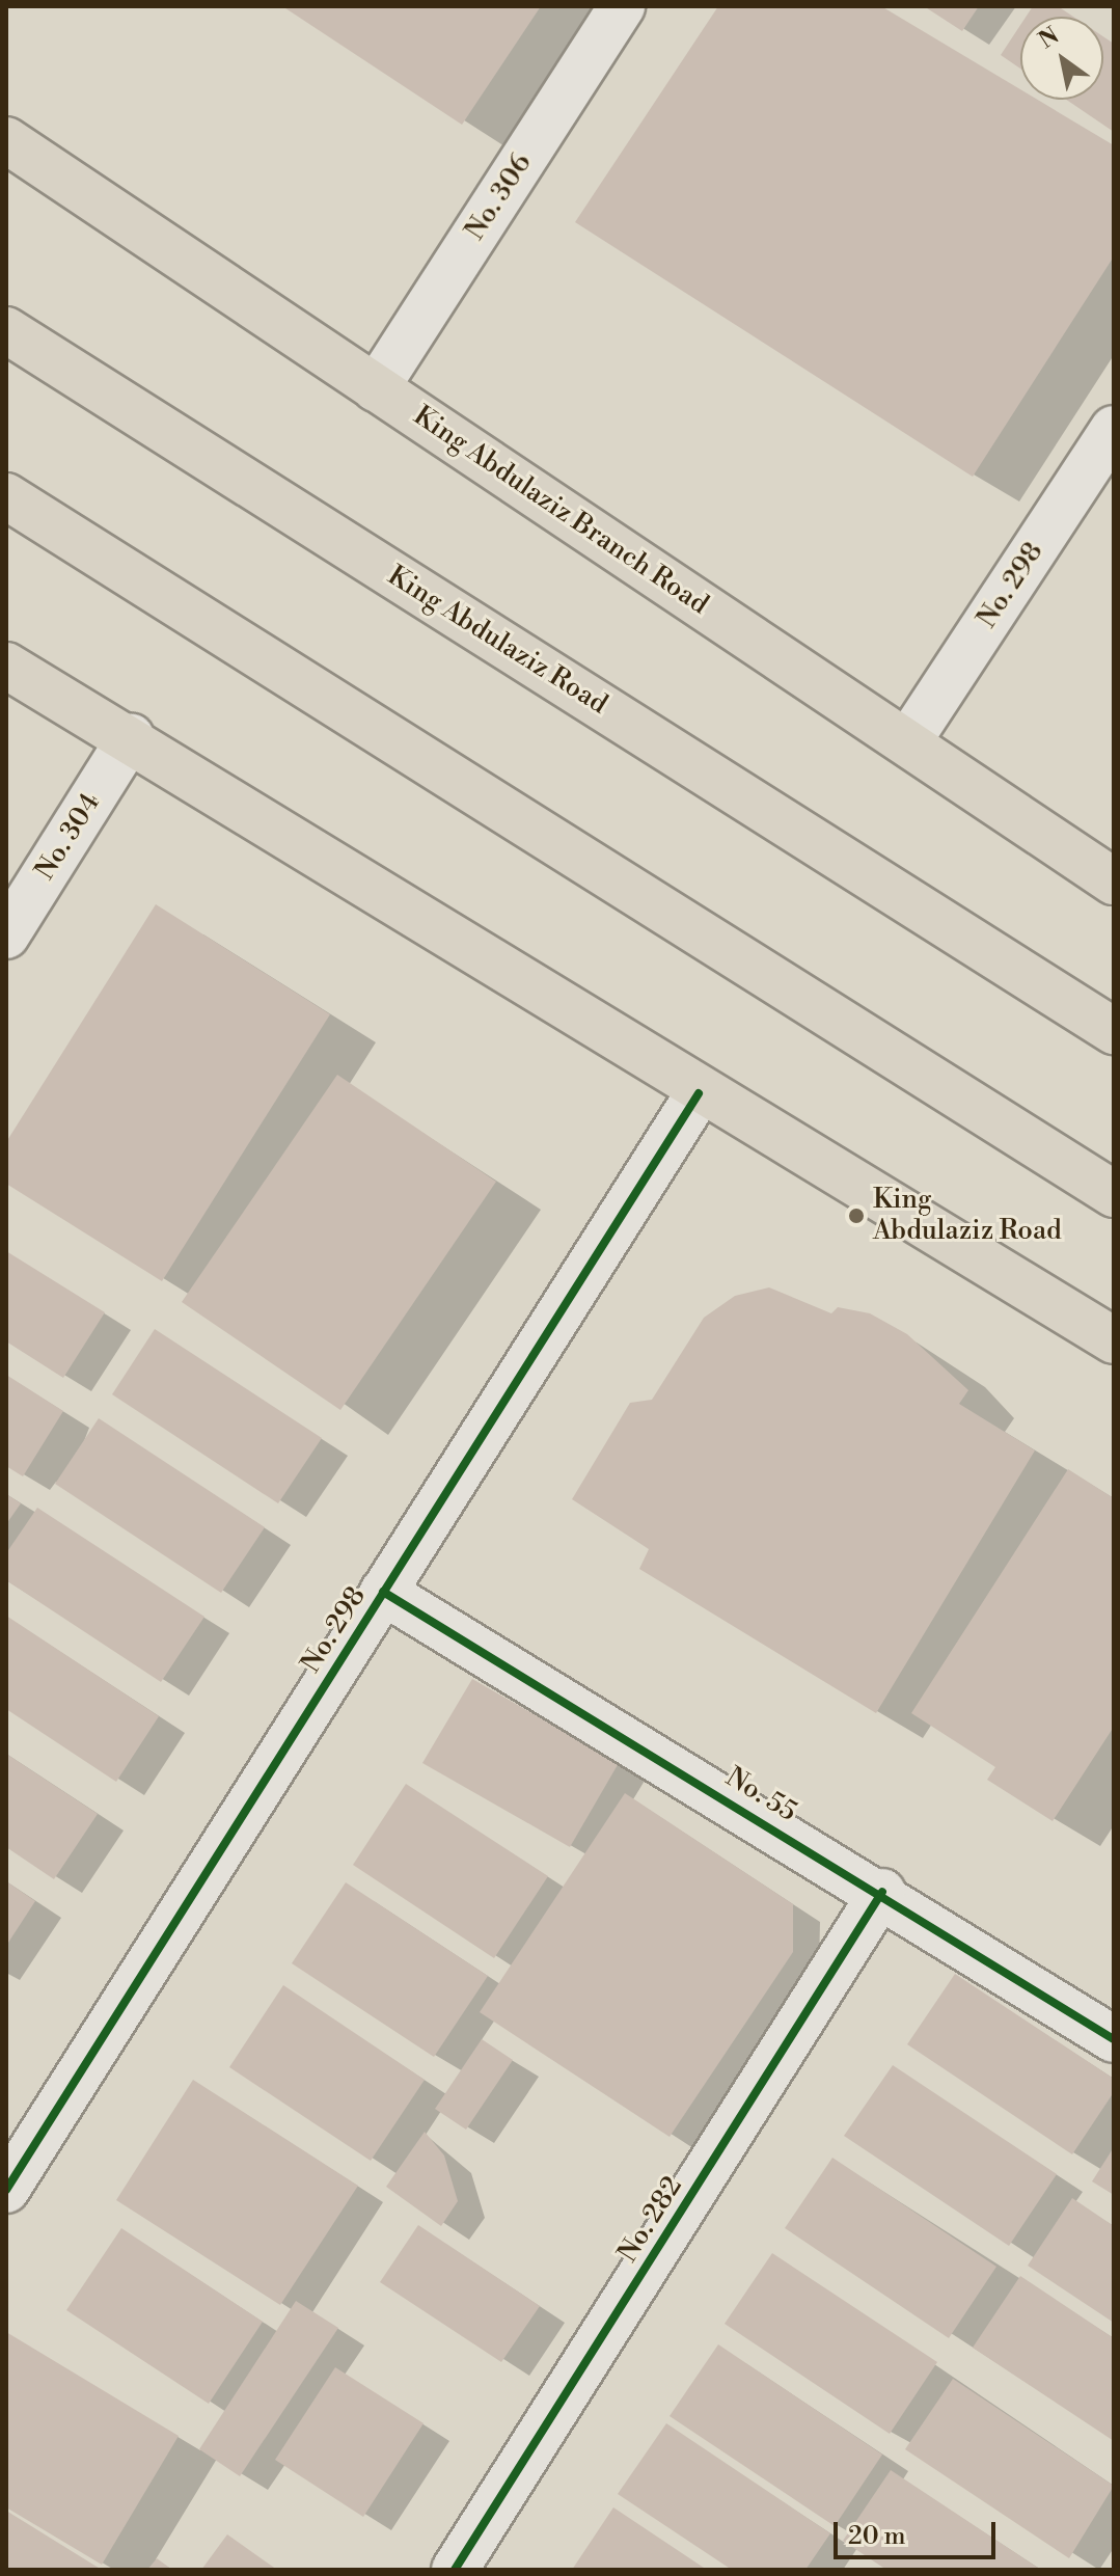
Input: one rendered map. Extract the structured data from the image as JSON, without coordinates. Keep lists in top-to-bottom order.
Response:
{
  "streets": {
    "main road": ["King Abdulaziz Branch Road", "King Abdulaziz Road"],
    "street": [
      "No. 306",
      "No. 298",
      "No. 304",
      "No. 55",
      "No. 282"
    ]
  },
  "crossings": [
    ["No. 306", "King Abdulaziz Branch Road"],
    ["King Abdulaziz Branch Road", "No. 298"],
    ["No. 298", "No. 55"],
    ["No. 55", "No. 282"]
  ],
  "places": ["King Abdulaziz Road"],
  "scale_bar": "20 m",
  "north": "top left"
}
